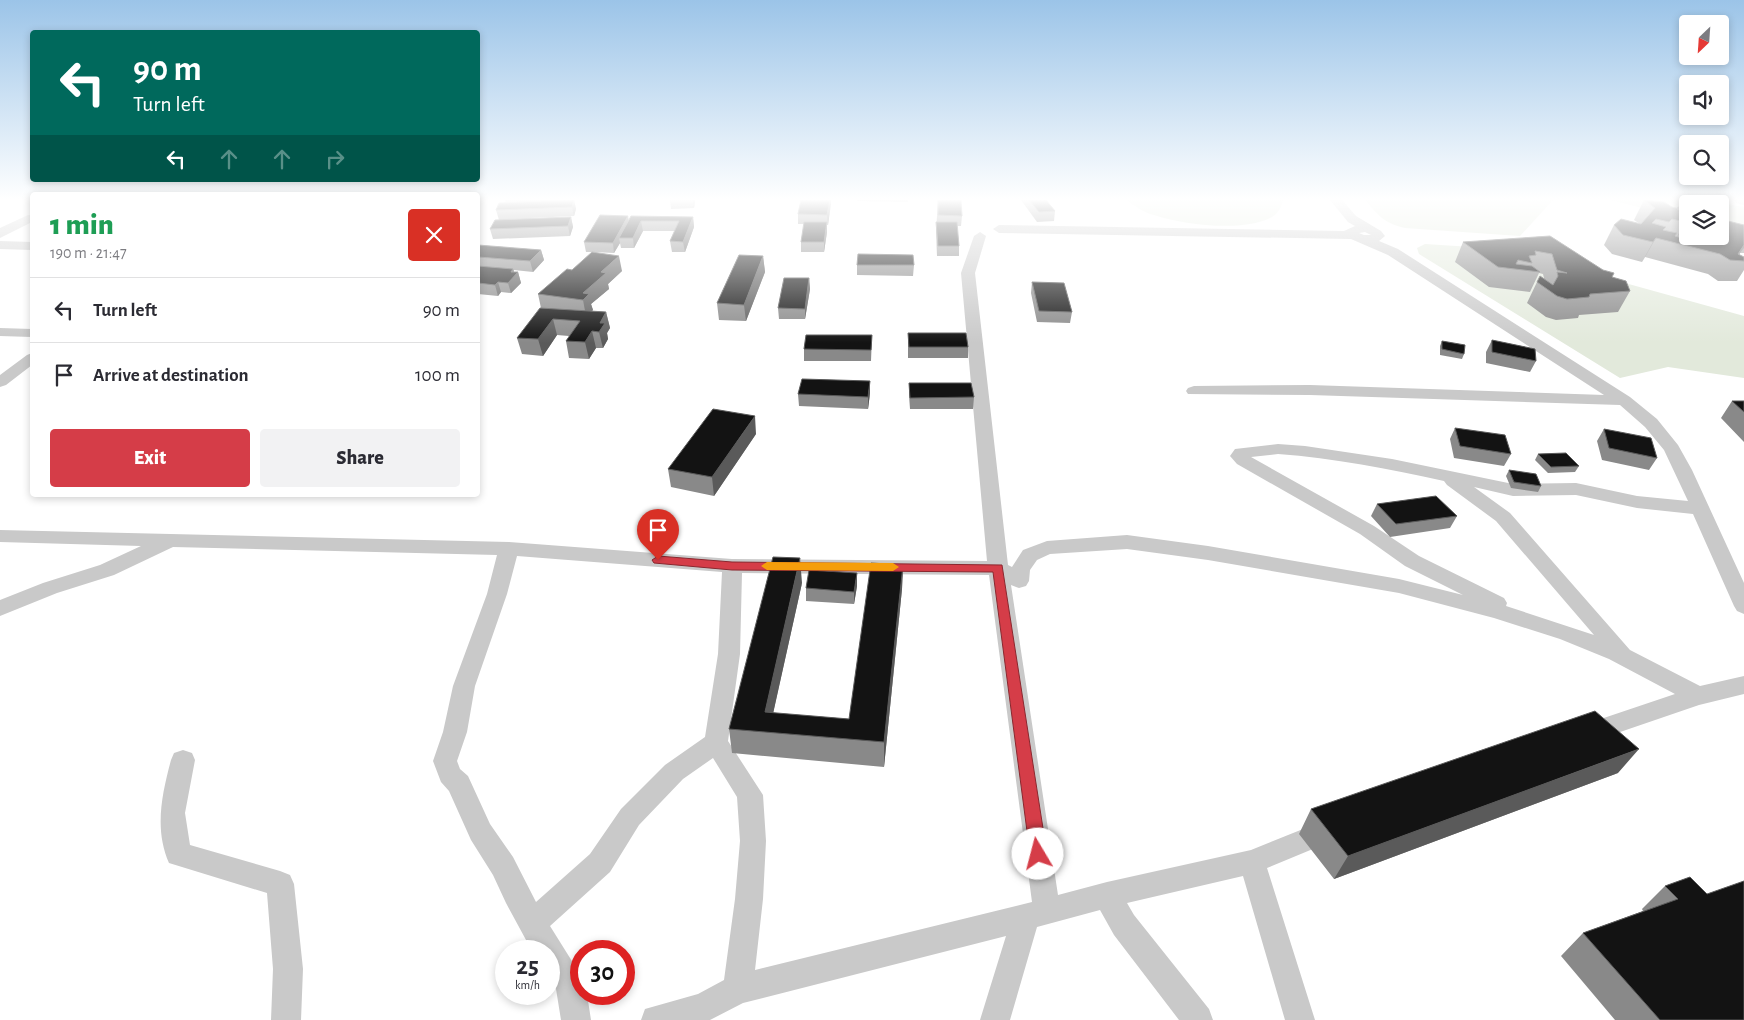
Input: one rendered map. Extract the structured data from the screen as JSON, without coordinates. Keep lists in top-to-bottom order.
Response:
{
  "north": "bottom left",
  "page": {
    "turn": ["90 m", "Turn left"],
    "heading": ["1 min", "190 m · 21:47"],
    "list": [
      {
        "name": "Turn left",
        "value": "90 m"
      },
      {
        "name": "Arrive at destination",
        "value": "100 m"
      }
    ],
    "buttons": ["Exit", "Share"],
    "speed": "25 km/h",
    "limit": "30"
  }
}
